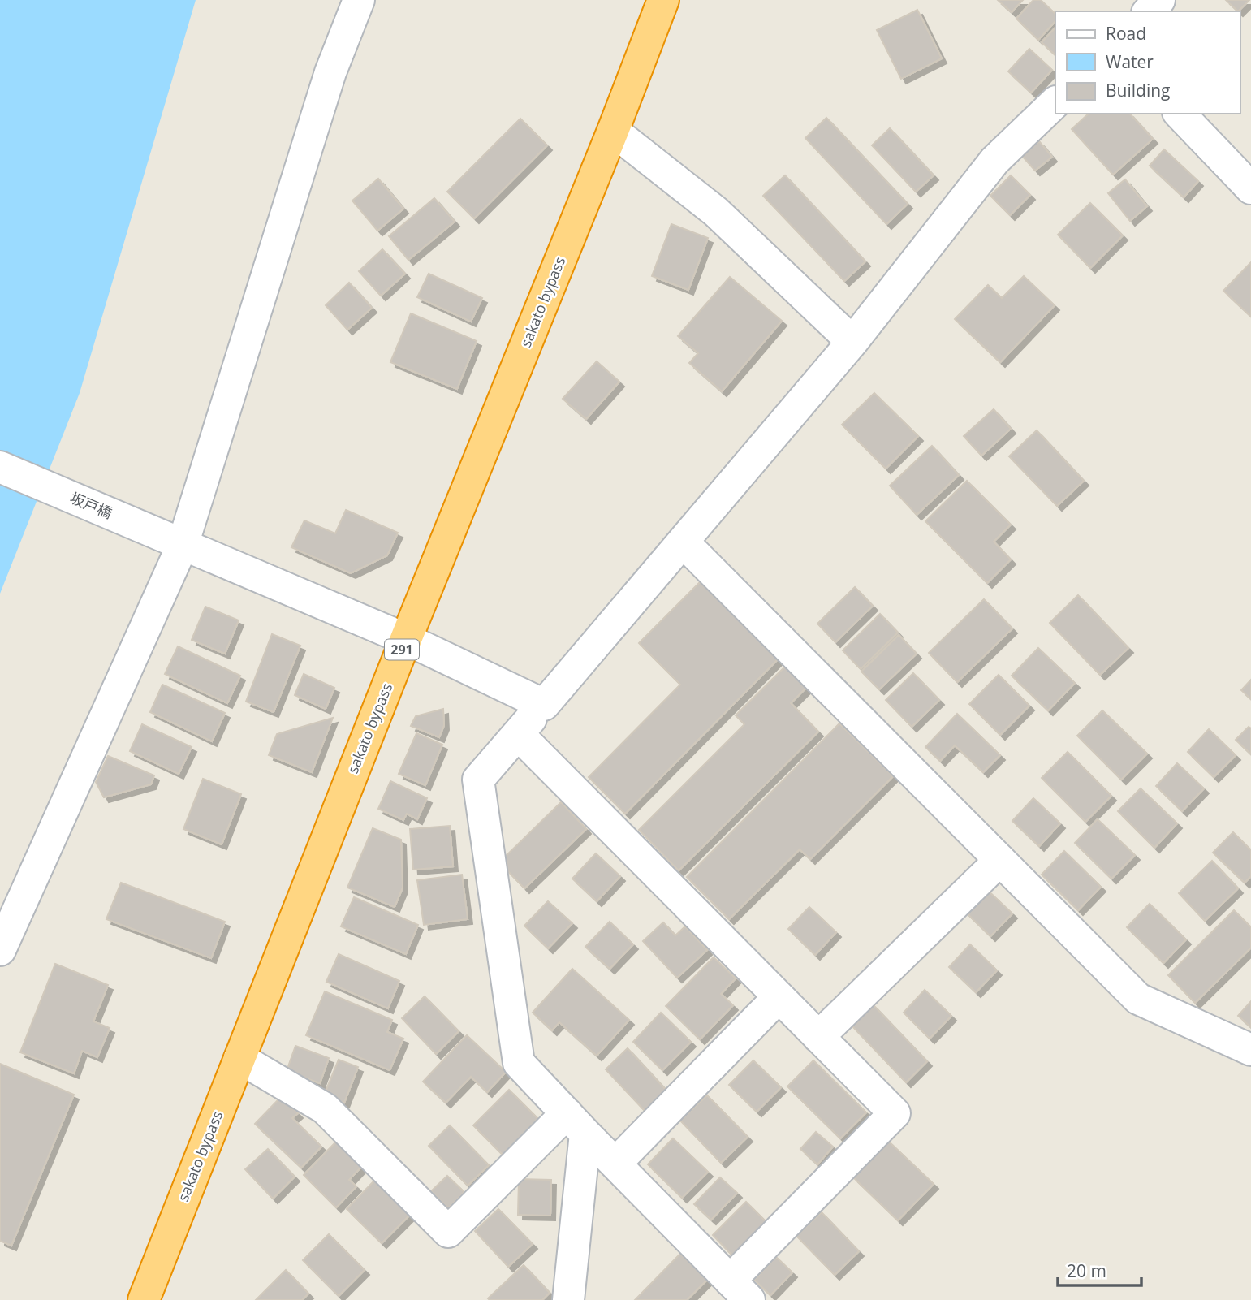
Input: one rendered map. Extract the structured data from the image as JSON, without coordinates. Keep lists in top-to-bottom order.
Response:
{
  "streets": {
    "highway": ["sakato bypass", "291"],
    "street": ["坂戸橋"]
  },
  "crossings": [
    ["sakato bypass", "坂戸橋"]
  ],
  "legend": ["Road", "Water", "Building"],
  "scale_bar": "20 m"
}
